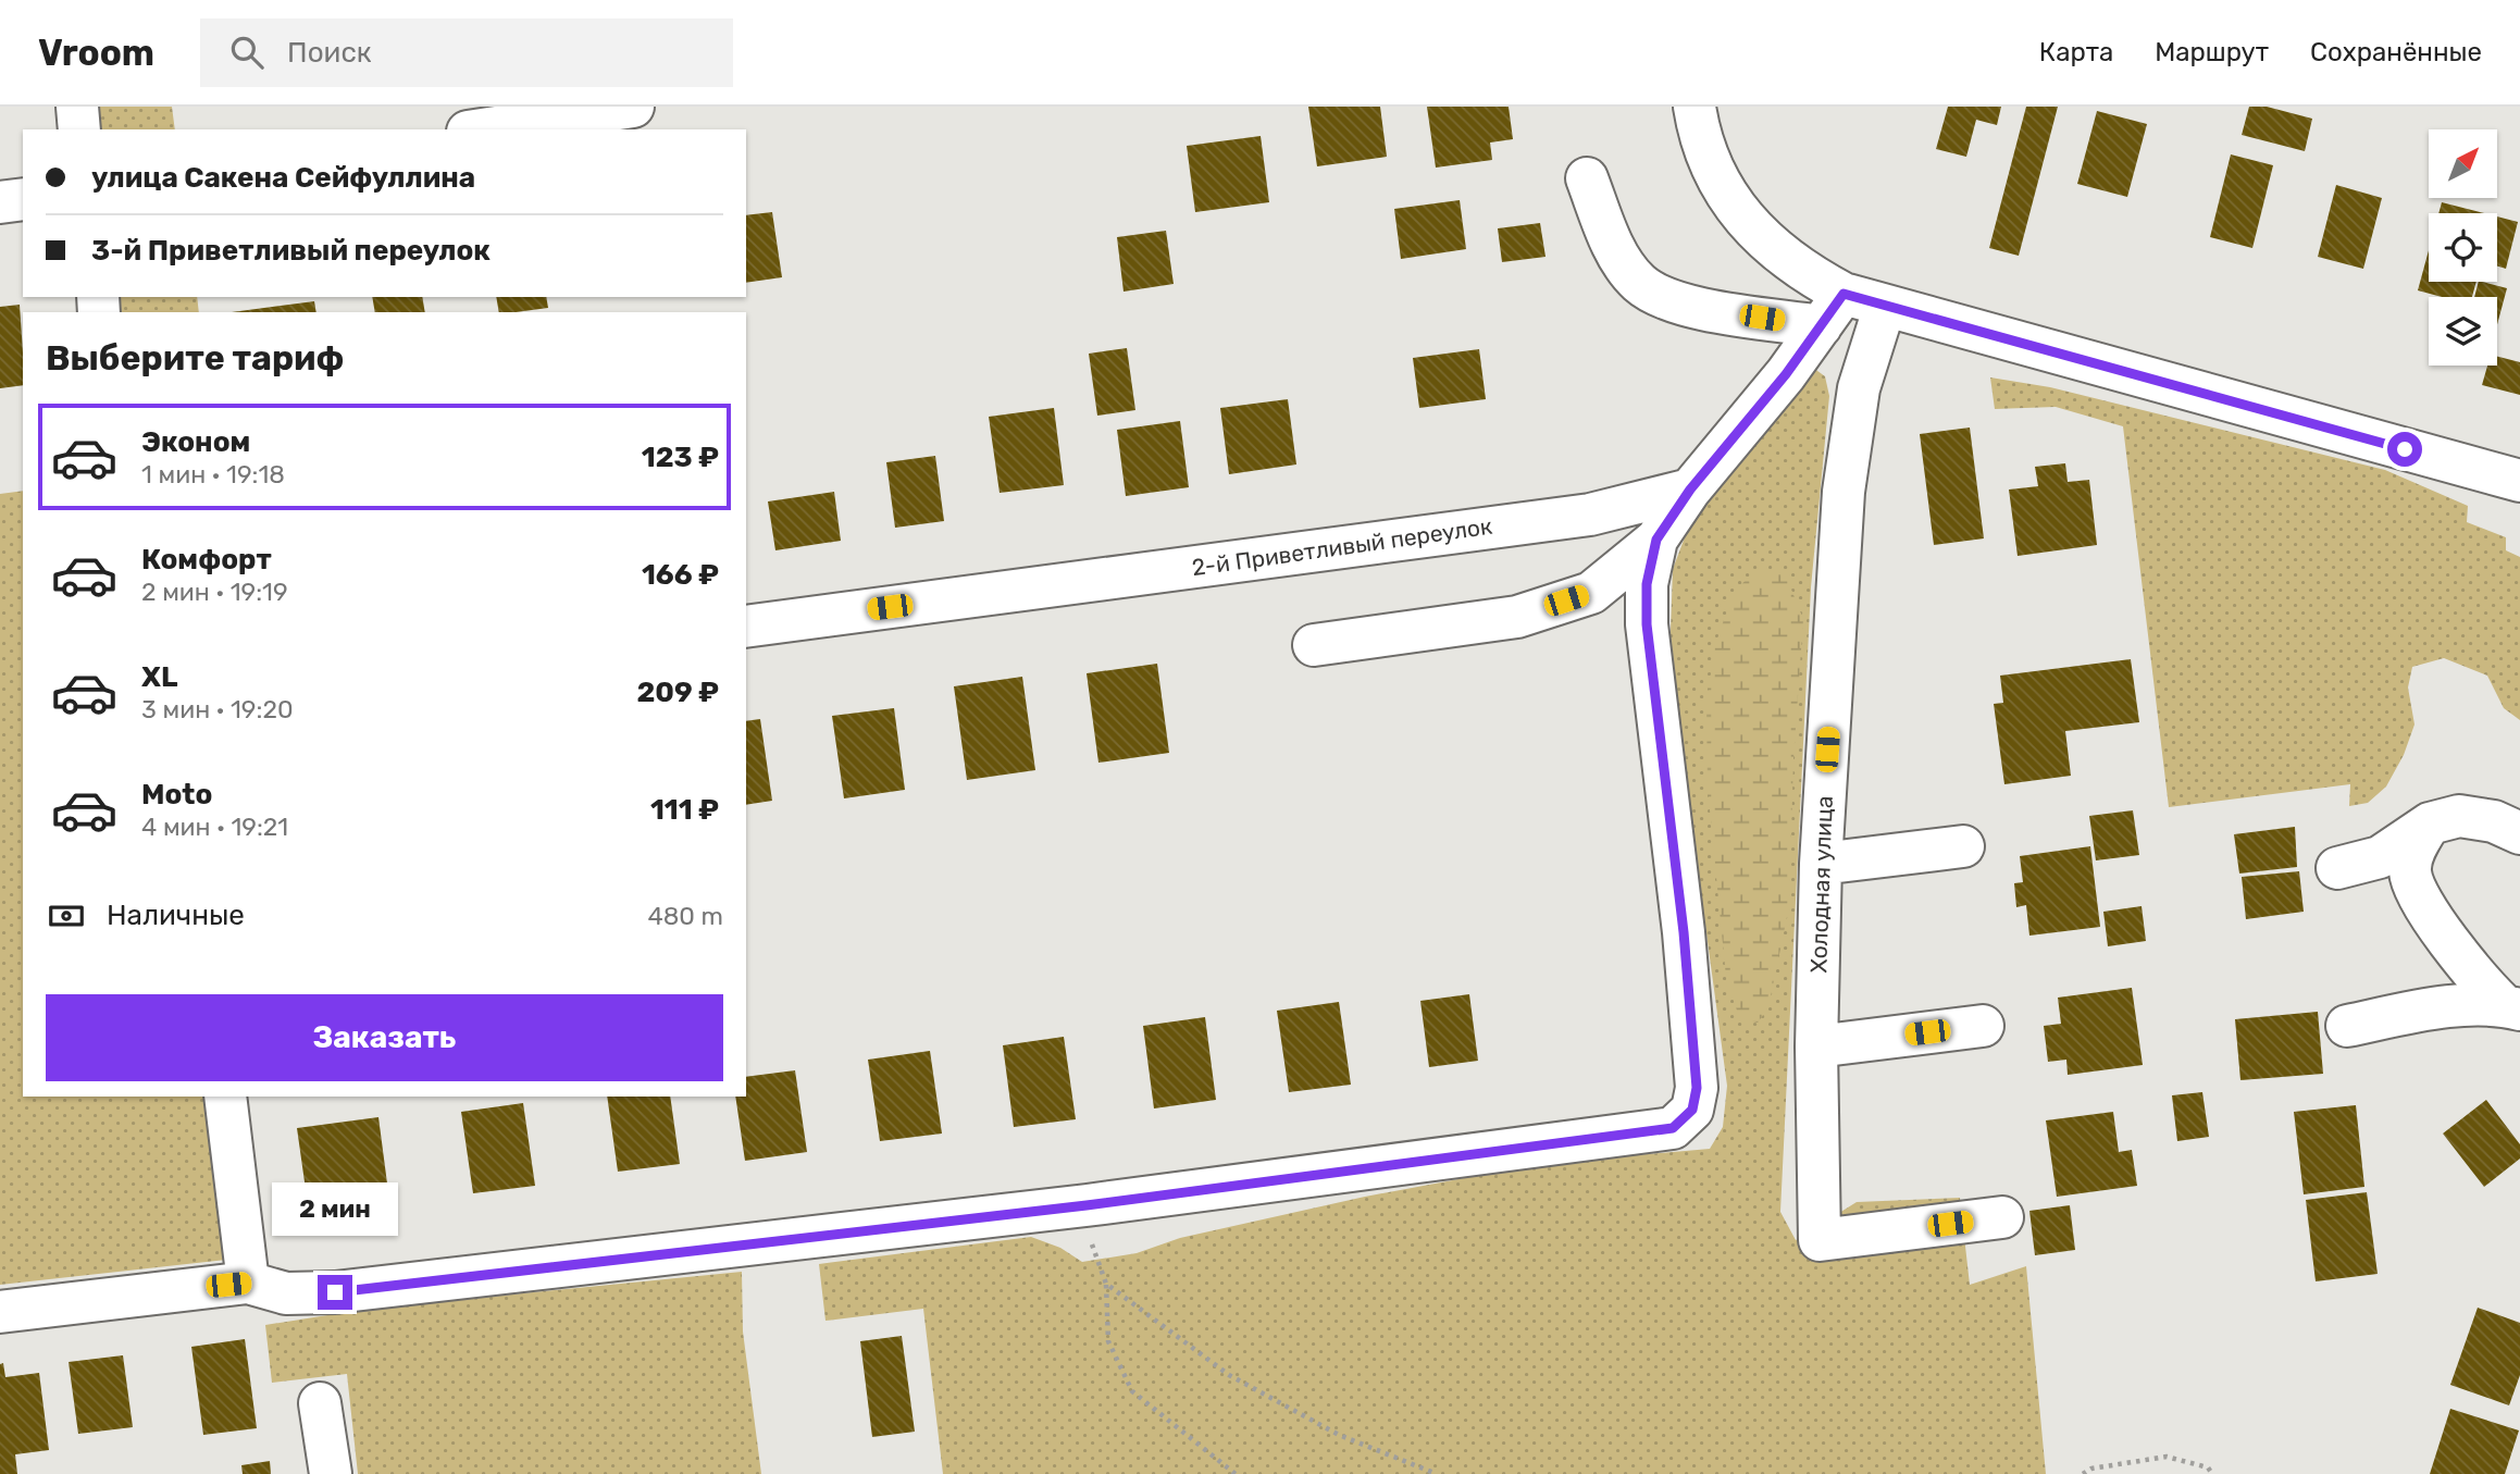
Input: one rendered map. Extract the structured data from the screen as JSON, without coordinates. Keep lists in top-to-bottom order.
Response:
{
  "streets": {
    "street": ["2-й Приветливый переулок", "Холодная улица"]
  },
  "north": "top right",
  "page": {
    "header": "Vroom",
    "search": "Поиск",
    "nav": ["Карта", "Маршрут", "Сохранённые"],
    "banner": ["улица Сакена Сейфуллина", "3-й Приветливый переулок"],
    "heading": "Выберите тариф",
    "list": [
      {
        "name": "Эконом",
        "note": "1 мин · 19:18",
        "value": "123 ₽"
      },
      {
        "name": "Комфорт",
        "note": "2 мин · 19:19",
        "value": "166 ₽"
      },
      {
        "name": "XL",
        "note": "3 мин · 19:20",
        "value": "209 ₽"
      },
      {
        "name": "Moto",
        "note": "4 мин · 19:21",
        "value": "111 ₽"
      }
    ],
    "pay": ["Наличные", "480 m"],
    "buttons": "Заказать",
    "bubble": "2 мин"
  }
}
